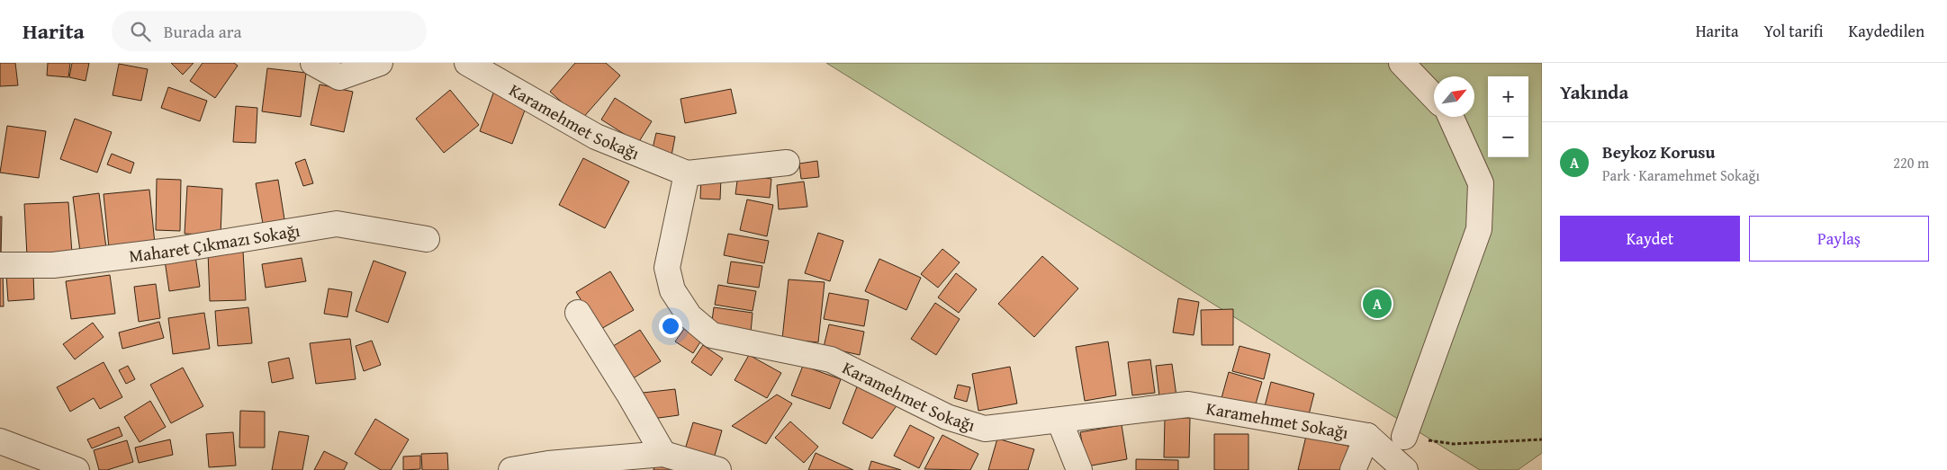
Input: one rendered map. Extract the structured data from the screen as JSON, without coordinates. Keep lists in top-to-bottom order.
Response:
{
  "streets": {
    "street": ["Karamehmet Sokağı", "Maharet Çıkmazı Sokağı"]
  },
  "north": "top right",
  "page": {
    "header": "Harita",
    "search": "Burada ara",
    "nav": ["Harita", "Yol tarifi", "Kaydedilen"],
    "heading": "Yakında",
    "map_buttons": ["+", "−"],
    "list": [
      {
        "mark": "A",
        "name": "Beykoz Korusu",
        "note": "Park · Karamehmet Sokağı",
        "value": "220 m"
      }
    ],
    "buttons": ["Kaydet", "Paylaş"],
    "pins": "A"
  }
}
